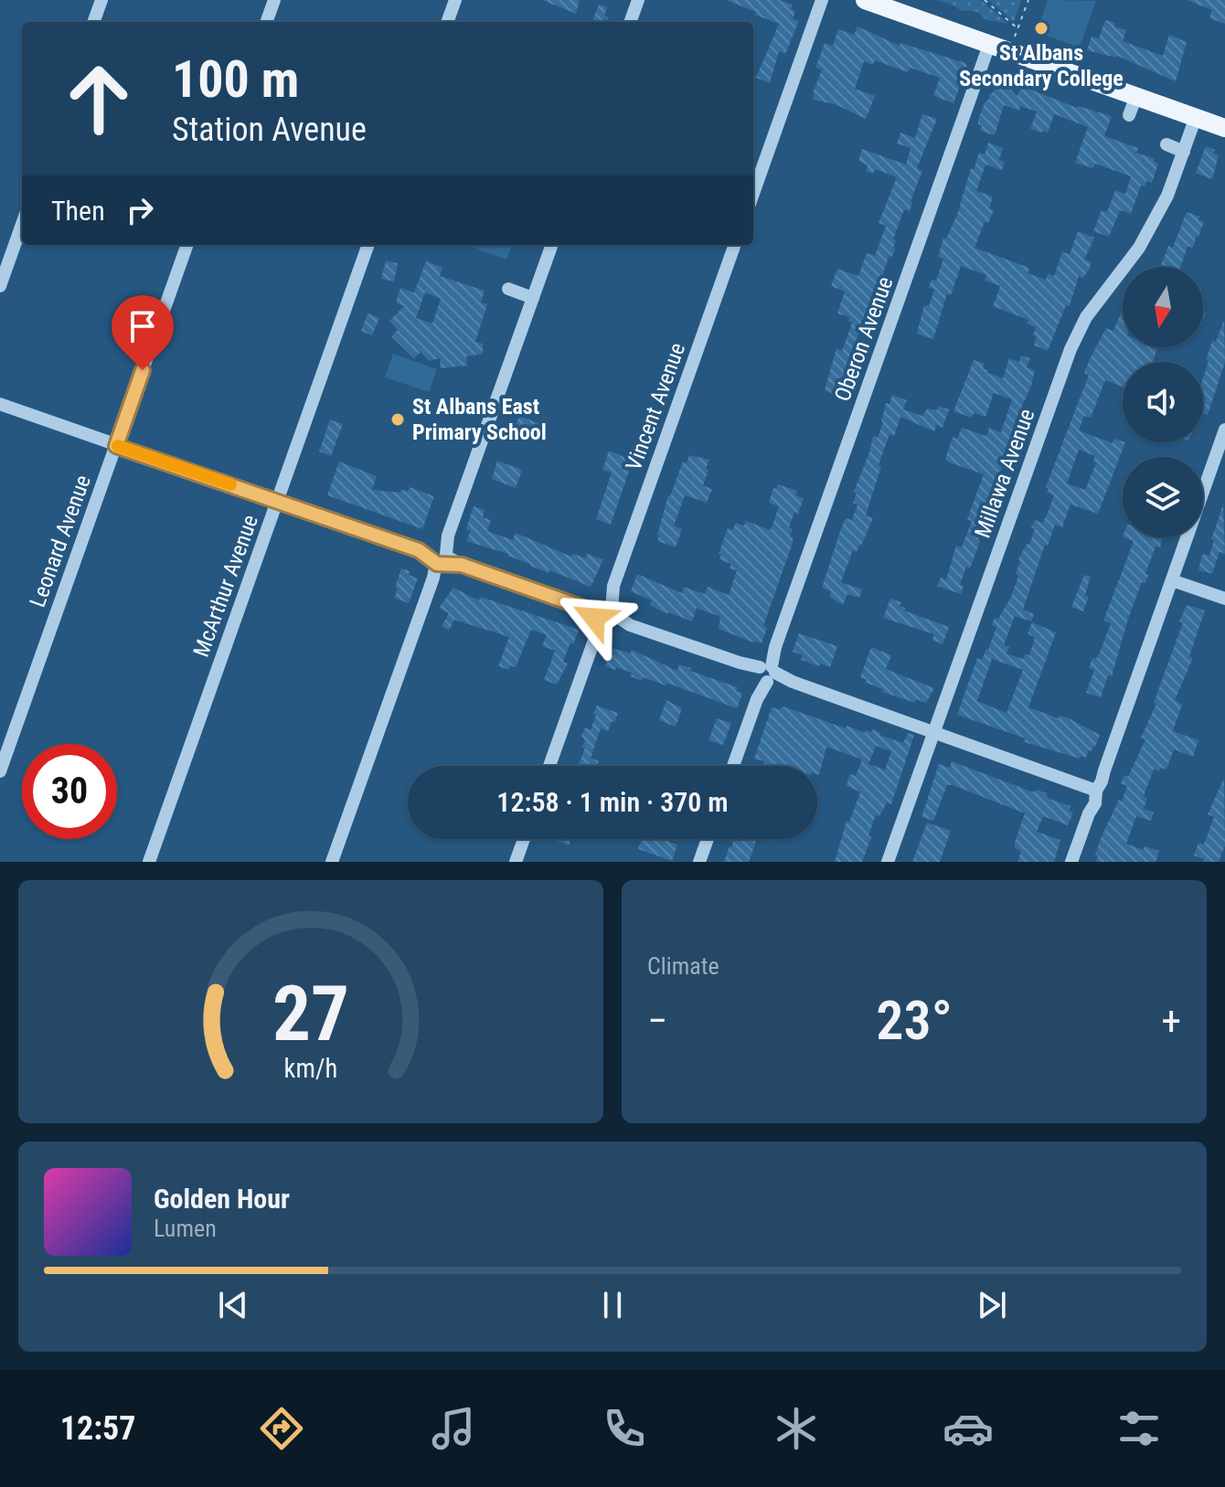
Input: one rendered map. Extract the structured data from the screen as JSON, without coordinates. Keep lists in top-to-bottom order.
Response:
{
  "streets": {
    "street": [
      "Oberon Avenue",
      "Vincent Avenue",
      "Millawa Avenue",
      "Leonard Avenue",
      "McArthur Avenue"
    ]
  },
  "places": ["St Albans Secondary College", "St Albans East Primary School"],
  "north": "bottom",
  "page": {
    "turn": ["100 m", "Station Avenue"],
    "then": "Then",
    "limit": "30",
    "trip": "12:58 · 1 min · 370 m",
    "tile": "Climate",
    "heat": ["−", "23°", "+"],
    "song": ["Golden Hour", "Lumen"],
    "tabs": "12:57",
    "gauge": ["27", "km/h"]
  }
}
